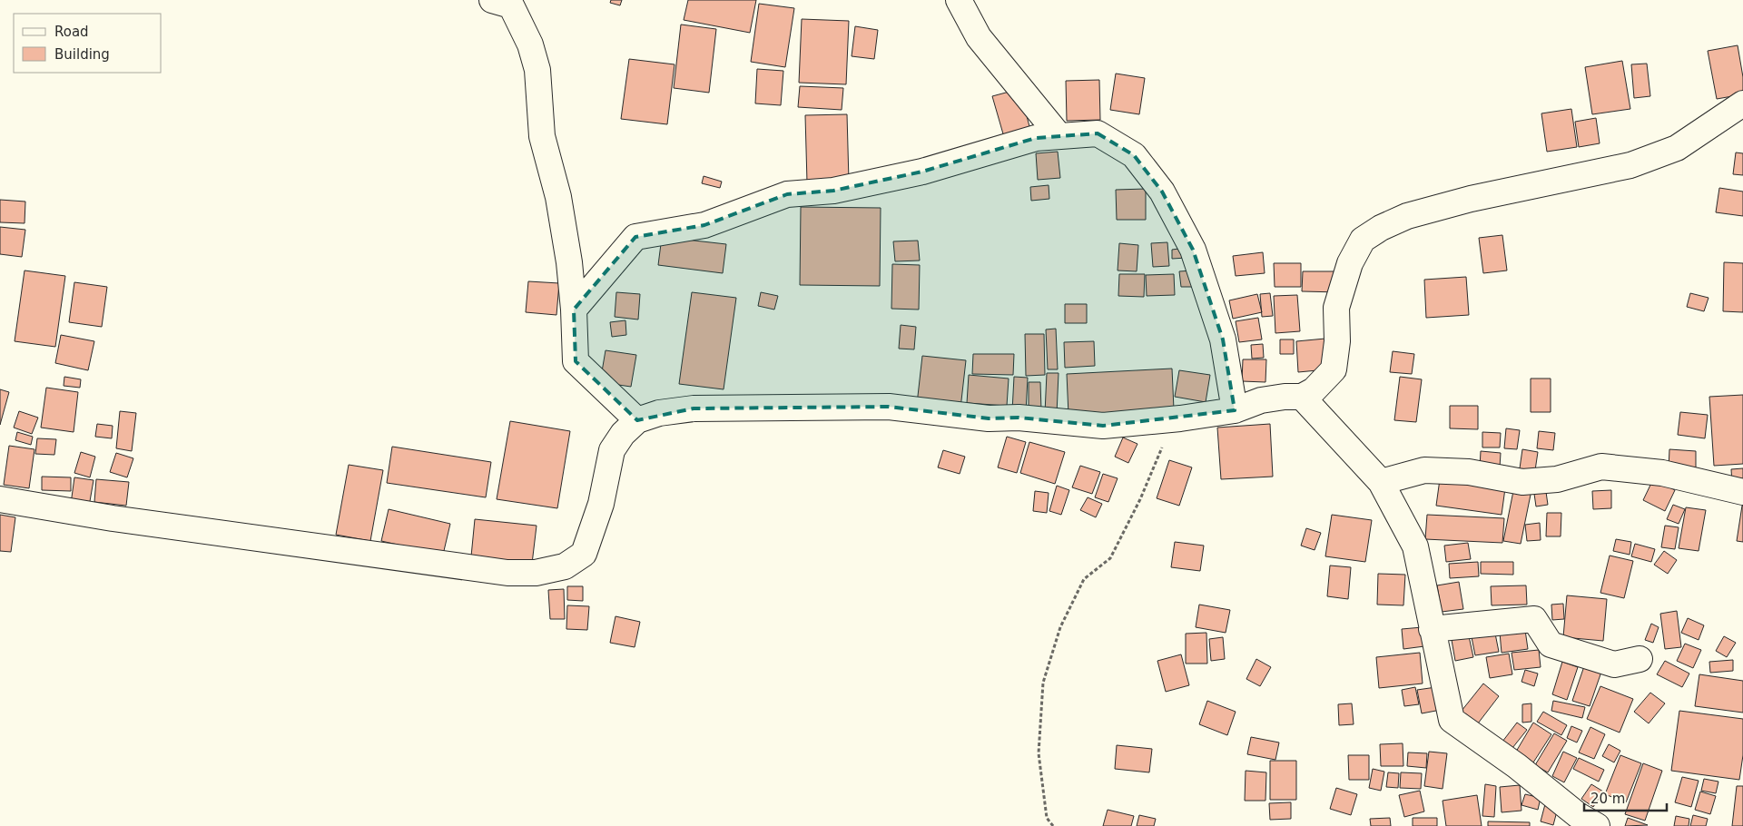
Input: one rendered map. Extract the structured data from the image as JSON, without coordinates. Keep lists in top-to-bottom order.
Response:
{
  "legend": ["Road", "Building"],
  "scale_bar": "20 m"
}
